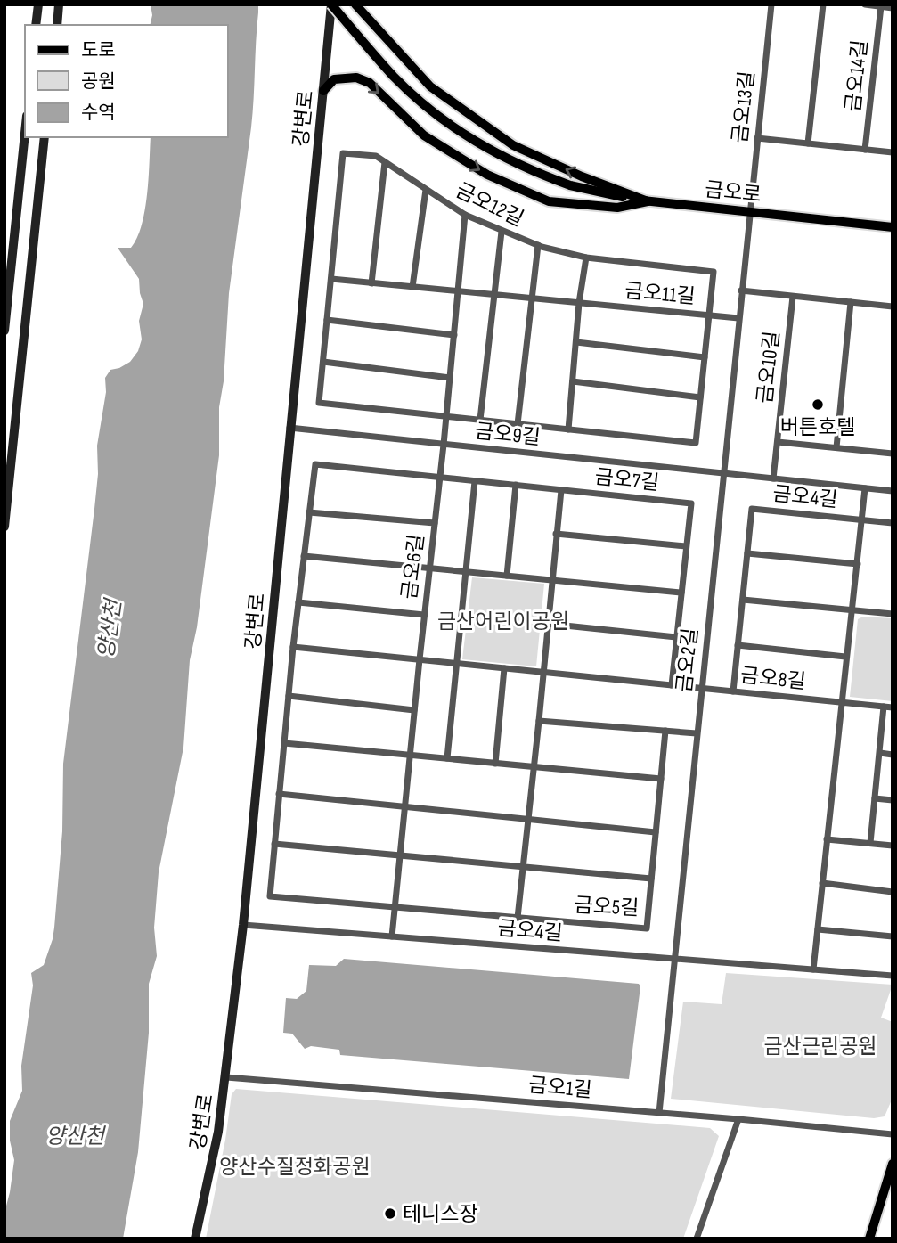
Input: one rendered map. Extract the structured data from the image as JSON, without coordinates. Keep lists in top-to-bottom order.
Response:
{
  "streets": {
    "main road": ["금오로"],
    "street": [
      "금오14길",
      "금오13길",
      "강변로",
      "금오12길",
      "금오11길",
      "금오10길",
      "금오9길",
      "금오7길",
      "금오4길",
      "금오6길",
      "금오2길",
      "금오8길",
      "금오5길",
      "금오1길"
    ]
  },
  "crossings": [
    ["금오13길", "금오로"],
    ["금오13길", "금오2길"],
    ["강변로", "금오로"],
    ["강변로", "금오9길"],
    ["강변로", "금오4길"],
    ["강변로", "금오1길"],
    ["금오로", "금오2길"],
    ["금오12길", "금오11길"],
    ["금오12길", "금오6길"],
    ["금오11길", "금오2길"],
    ["금오9길", "금오6길"],
    ["금오9길", "금오2길"],
    ["금오7길", "금오6길"],
    ["금오7길", "금오5길"],
    ["금오4길", "금오2길"],
    ["금오4길", "금오8길"],
    ["금오2길", "금오8길"],
    ["금오2길", "금오1길"]
  ],
  "water": ["양산천"],
  "parks": ["금산어린이공원", "금산근린공원", "양산수질정화공원"],
  "places": ["버튼호텔", "테니스장"],
  "legend": ["도로", "공원", "수역"]
}
